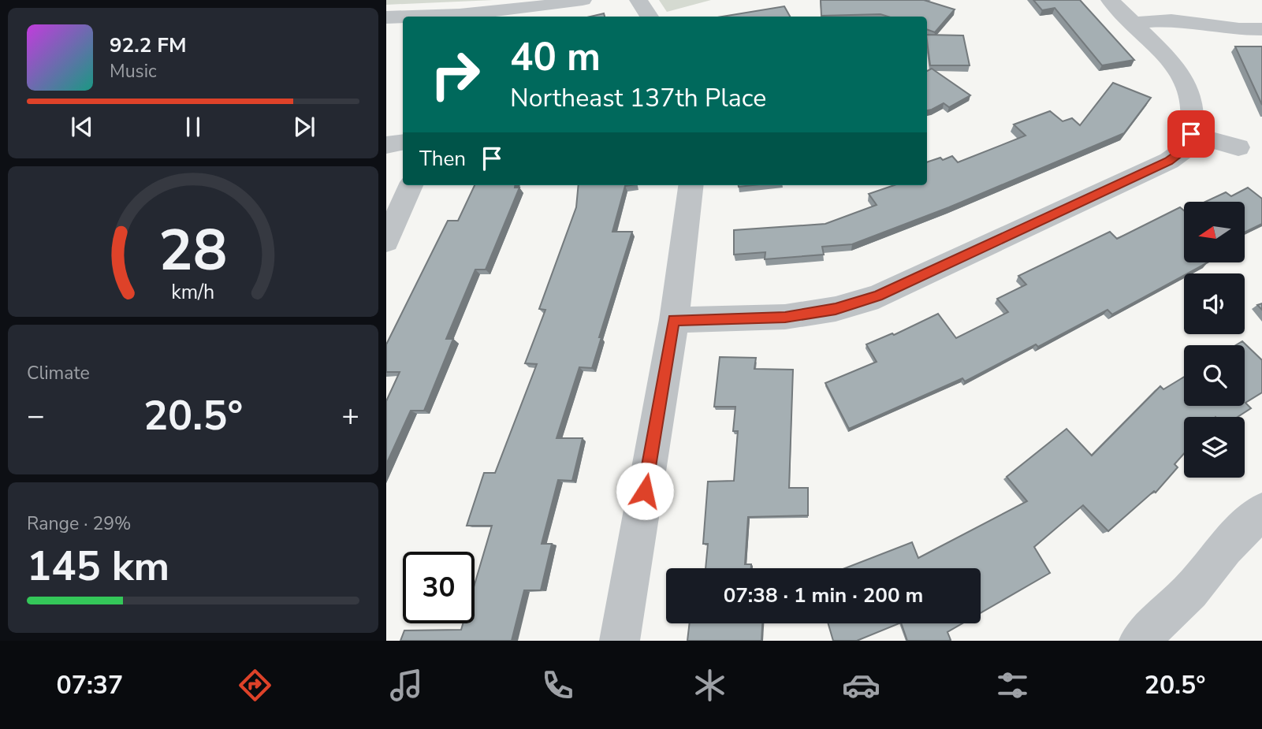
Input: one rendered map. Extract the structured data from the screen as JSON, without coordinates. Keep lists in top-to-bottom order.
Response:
{
  "north": "left",
  "page": {
    "turn": ["40 m", "Northeast 137th Place"],
    "song": ["92.2 FM", "Music"],
    "then": "Then",
    "tile": [
      "Climate",
      ["Range · 29%", "145 km"]
    ],
    "heat": ["−", "20.5°", "+"],
    "limit": "30",
    "trip": "07:38 · 1 min · 200 m",
    "tabs": ["07:37", "20.5°"],
    "gauge": ["28", "km/h"]
  }
}
